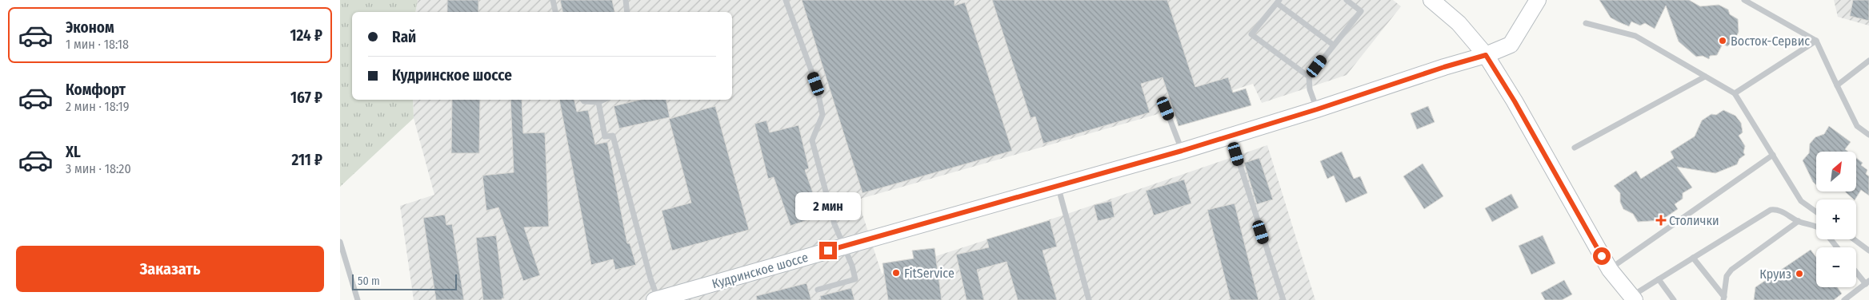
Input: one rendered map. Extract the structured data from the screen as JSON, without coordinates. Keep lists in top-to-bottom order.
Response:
{
  "streets": {
    "street": ["Кудринское шоссе"]
  },
  "places": {
    "other": ["Восток-Сервис", "FitService", "Круиз"],
    "health": ["Столички"]
  },
  "scale_bar": "50 m",
  "north": "top right",
  "page": {
    "list": [
      {
        "name": "Эконом",
        "note": "1 мин · 18:18",
        "value": "124 ₽"
      },
      {
        "name": "Комфорт",
        "note": "2 мин · 18:19",
        "value": "167 ₽"
      },
      {
        "name": "XL",
        "note": "3 мин · 18:20",
        "value": "211 ₽"
      }
    ],
    "banner": ["Rай", "Кудринское шоссе"],
    "map_buttons": ["+", "−"],
    "bubble": "2 мин",
    "buttons": "Заказать",
    "scale": "50 m"
  }
}
